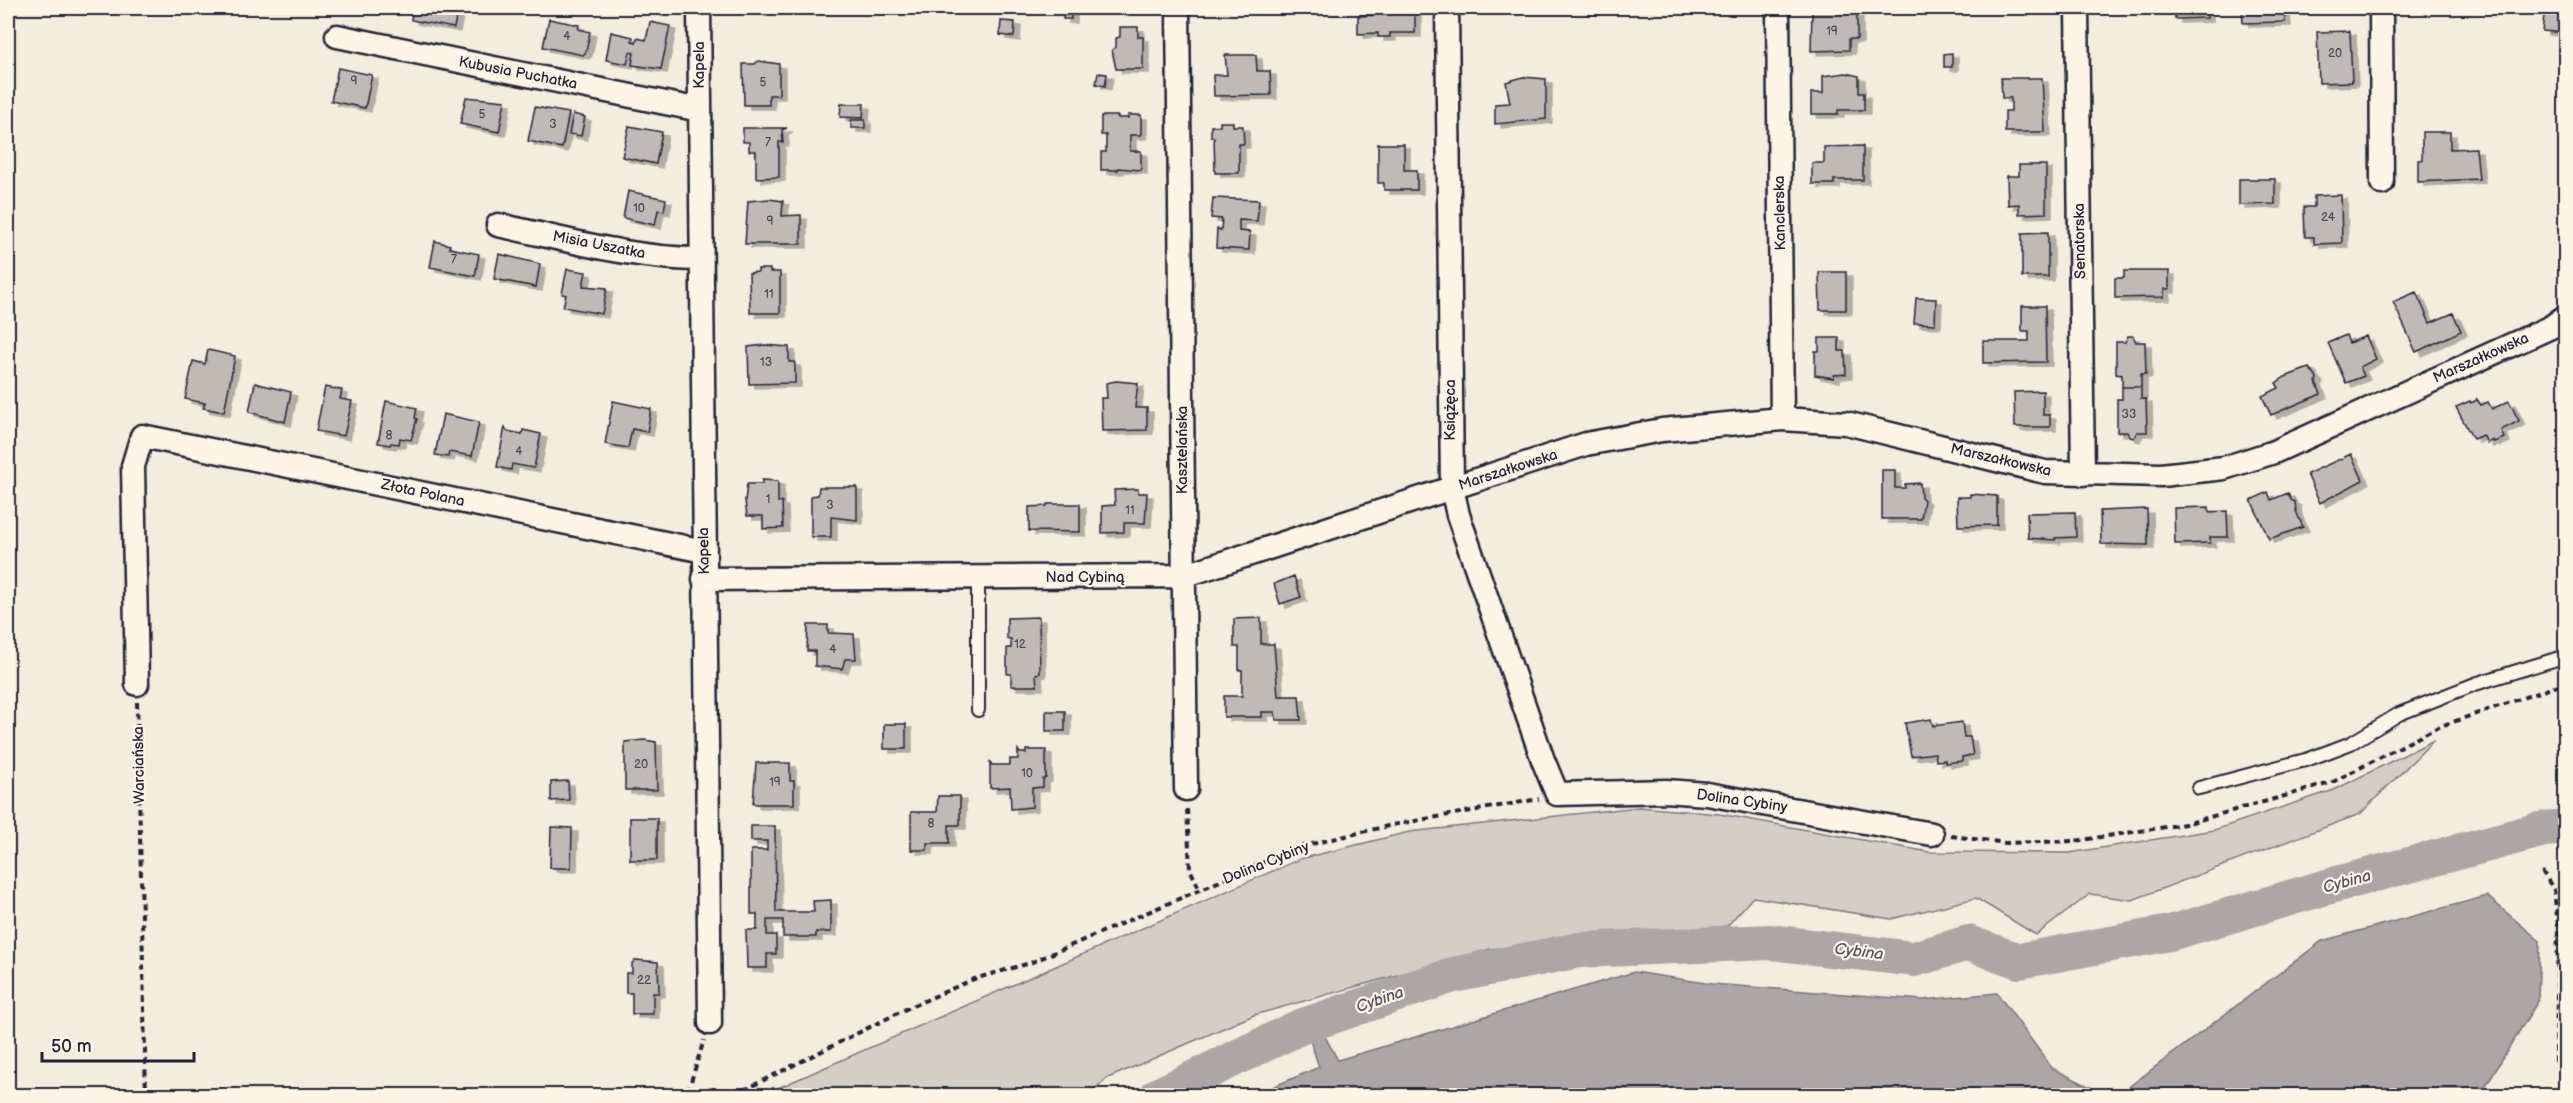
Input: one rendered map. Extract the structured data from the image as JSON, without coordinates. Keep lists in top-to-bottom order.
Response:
{
  "streets": {
    "street": [
      "Kapela",
      "Kubusia Puchatka",
      "Kanclerska",
      "Senatorska",
      "Misia Uszatka",
      "Marszałkowska",
      "Książęca",
      "Kasztelańska",
      "Złota Polana",
      "Nad Cybiną",
      "Dolina Cybiny"
    ],
    "path": ["Warciańska"]
  },
  "crossings": [
    ["Kapela", "Kubusia Puchatka"],
    ["Kapela", "Misia Uszatka"],
    ["Kapela", "Złota Polana"],
    ["Kapela", "Nad Cybiną"],
    ["Kanclerska", "Marszałkowska"],
    ["Senatorska", "Marszałkowska"],
    ["Marszałkowska", "Książęca"],
    ["Marszałkowska", "Nad Cybiną"],
    ["Książęca", "Nad Cybiną"],
    ["Książęca", "Dolina Cybiny"],
    ["Kasztelańska", "Nad Cybiną"],
    ["Złota Polana", "Warciańska"]
  ],
  "water": ["Cybina"],
  "house_numbers": [
    "19",
    "4",
    "20",
    "9",
    "5",
    "5",
    "3",
    "7",
    "10",
    "24",
    "9",
    "7",
    "11",
    "13",
    "33",
    "8",
    "4",
    "1",
    "3",
    "11",
    "12",
    "4",
    "20",
    "10",
    "19",
    "8",
    "22"
  ],
  "scale_bar": "50 m"
}
